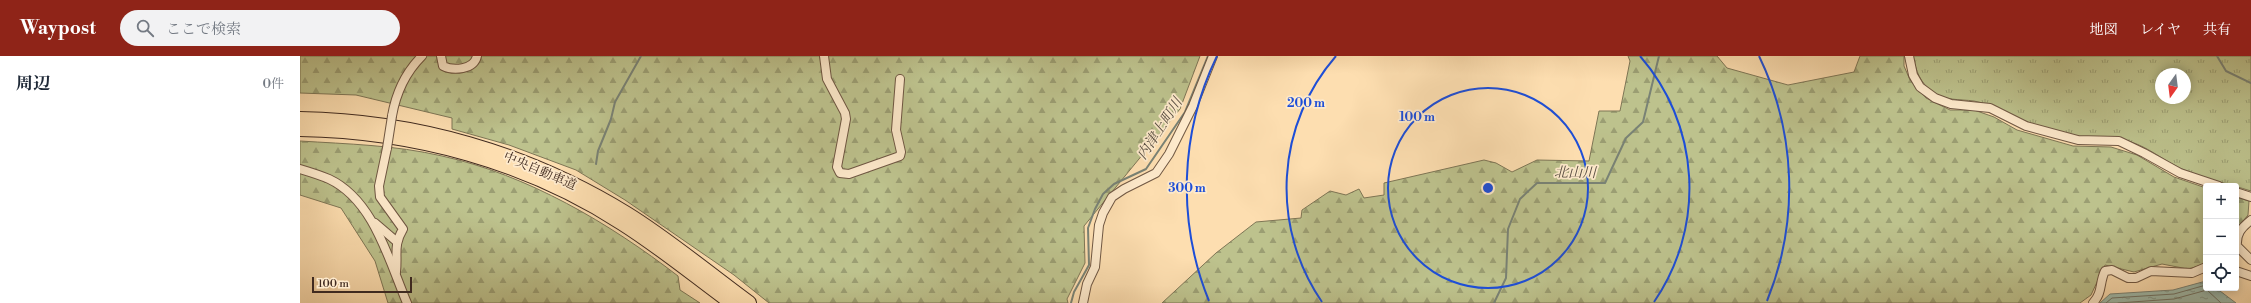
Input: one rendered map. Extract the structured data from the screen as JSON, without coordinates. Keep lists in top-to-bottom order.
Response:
{
  "streets": {
    "highway": ["中央自動車道"]
  },
  "water": ["内津上町川", "北山川"],
  "scale_bar": "100 m",
  "north": "bottom",
  "page": {
    "header": "Waypost",
    "search": "ここで検索",
    "nav": ["地図", "レイヤ", "共有"],
    "heading": ["周辺", "0件"],
    "map_buttons": ["+", "−"],
    "scale": "100 m"
  },
  "rings": ["200 m", "100 m", "300 m"]
}
